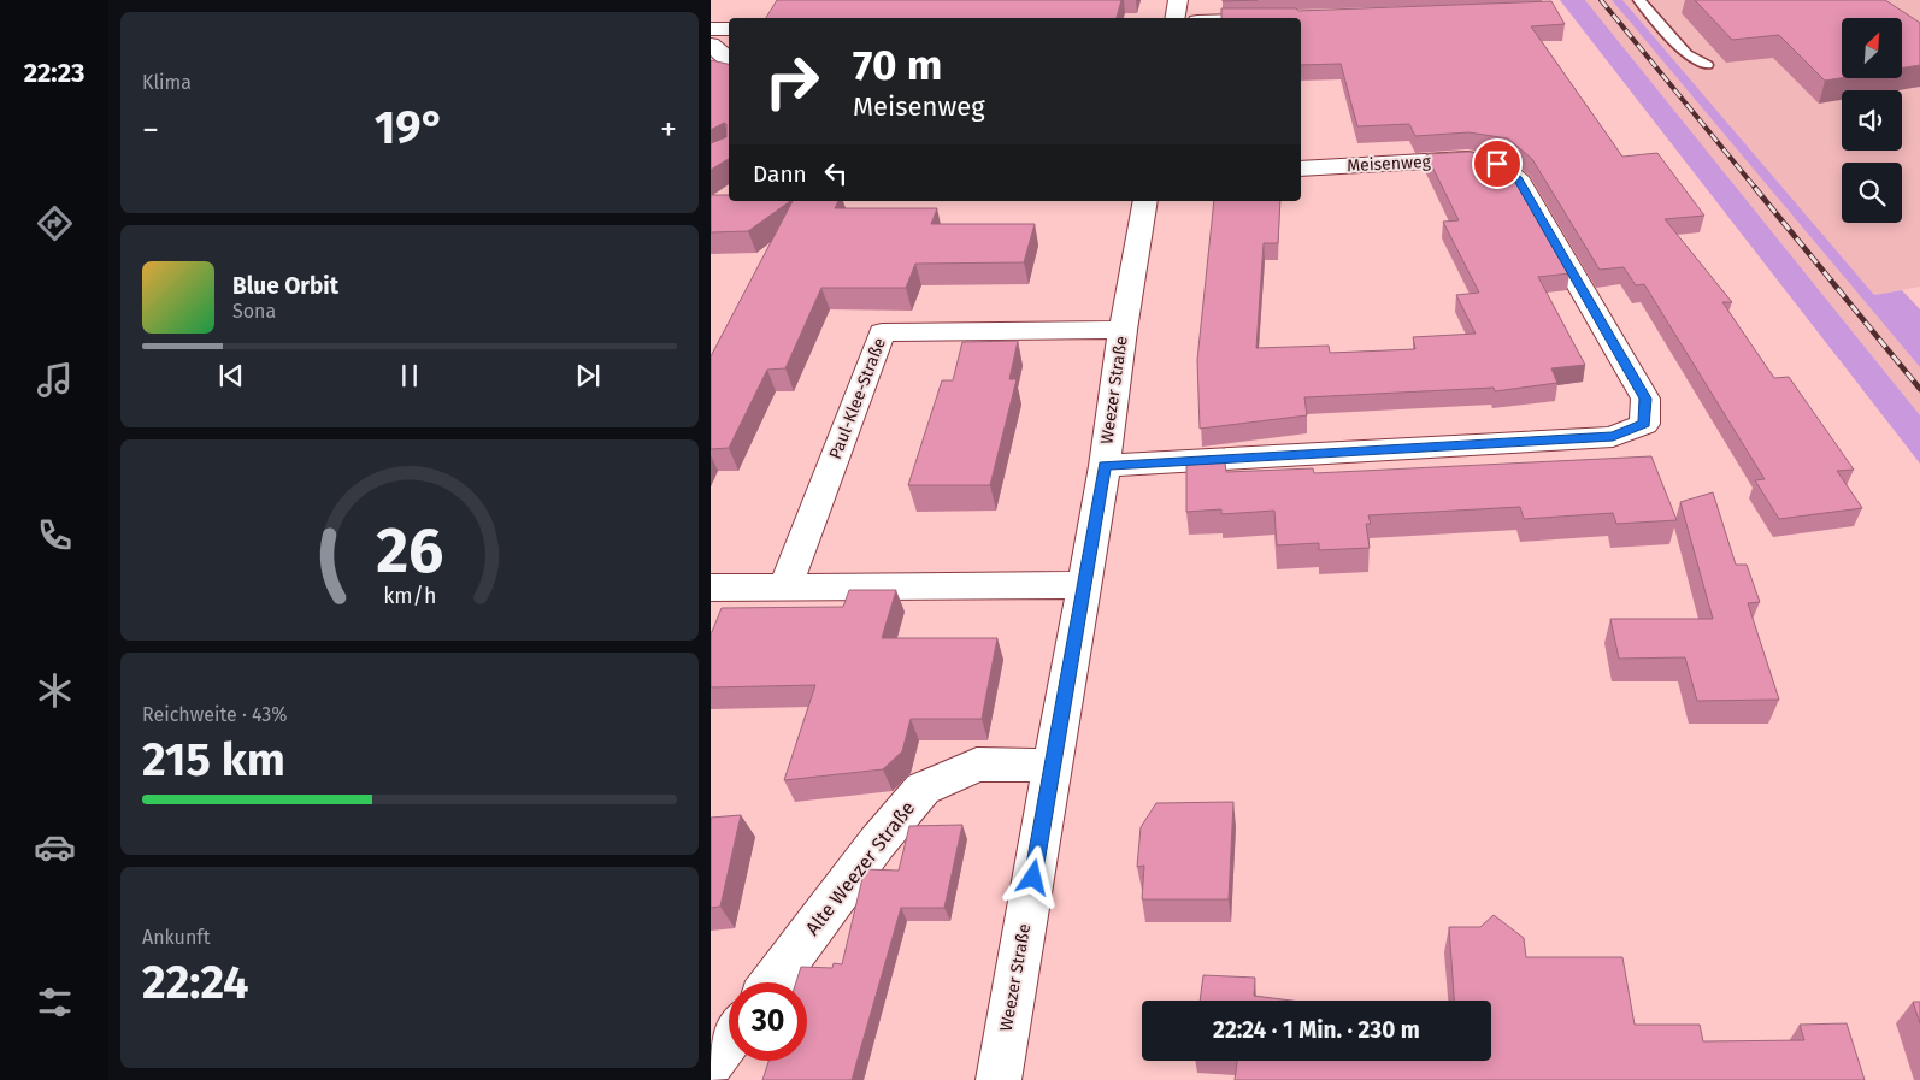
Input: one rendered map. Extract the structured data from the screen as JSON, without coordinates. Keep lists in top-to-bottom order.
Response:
{
  "streets": {
    "street": [
      "Meisenweg",
      "Weezer Straße",
      "Paul-Klee-Straße",
      "Alte Weezer Straße"
    ]
  },
  "crossings": [
    ["Meisenweg", "Weezer Straße"],
    ["Weezer Straße", "Paul-Klee-Straße"],
    ["Weezer Straße", "Alte Weezer Straße"]
  ],
  "north": "top right",
  "page": {
    "tabs": "22:23",
    "tile": [
      "Klima",
      ["Reichweite · 43%", "215 km"],
      ["Ankunft", "22:24"]
    ],
    "turn": ["70 m", "Meisenweg"],
    "heat": ["−", "19°", "+"],
    "then": "Dann",
    "song": ["Blue Orbit", "Sona"],
    "limit": "30",
    "trip": "22:24 · 1 Min. · 230 m",
    "gauge": ["26", "km/h"]
  }
}
